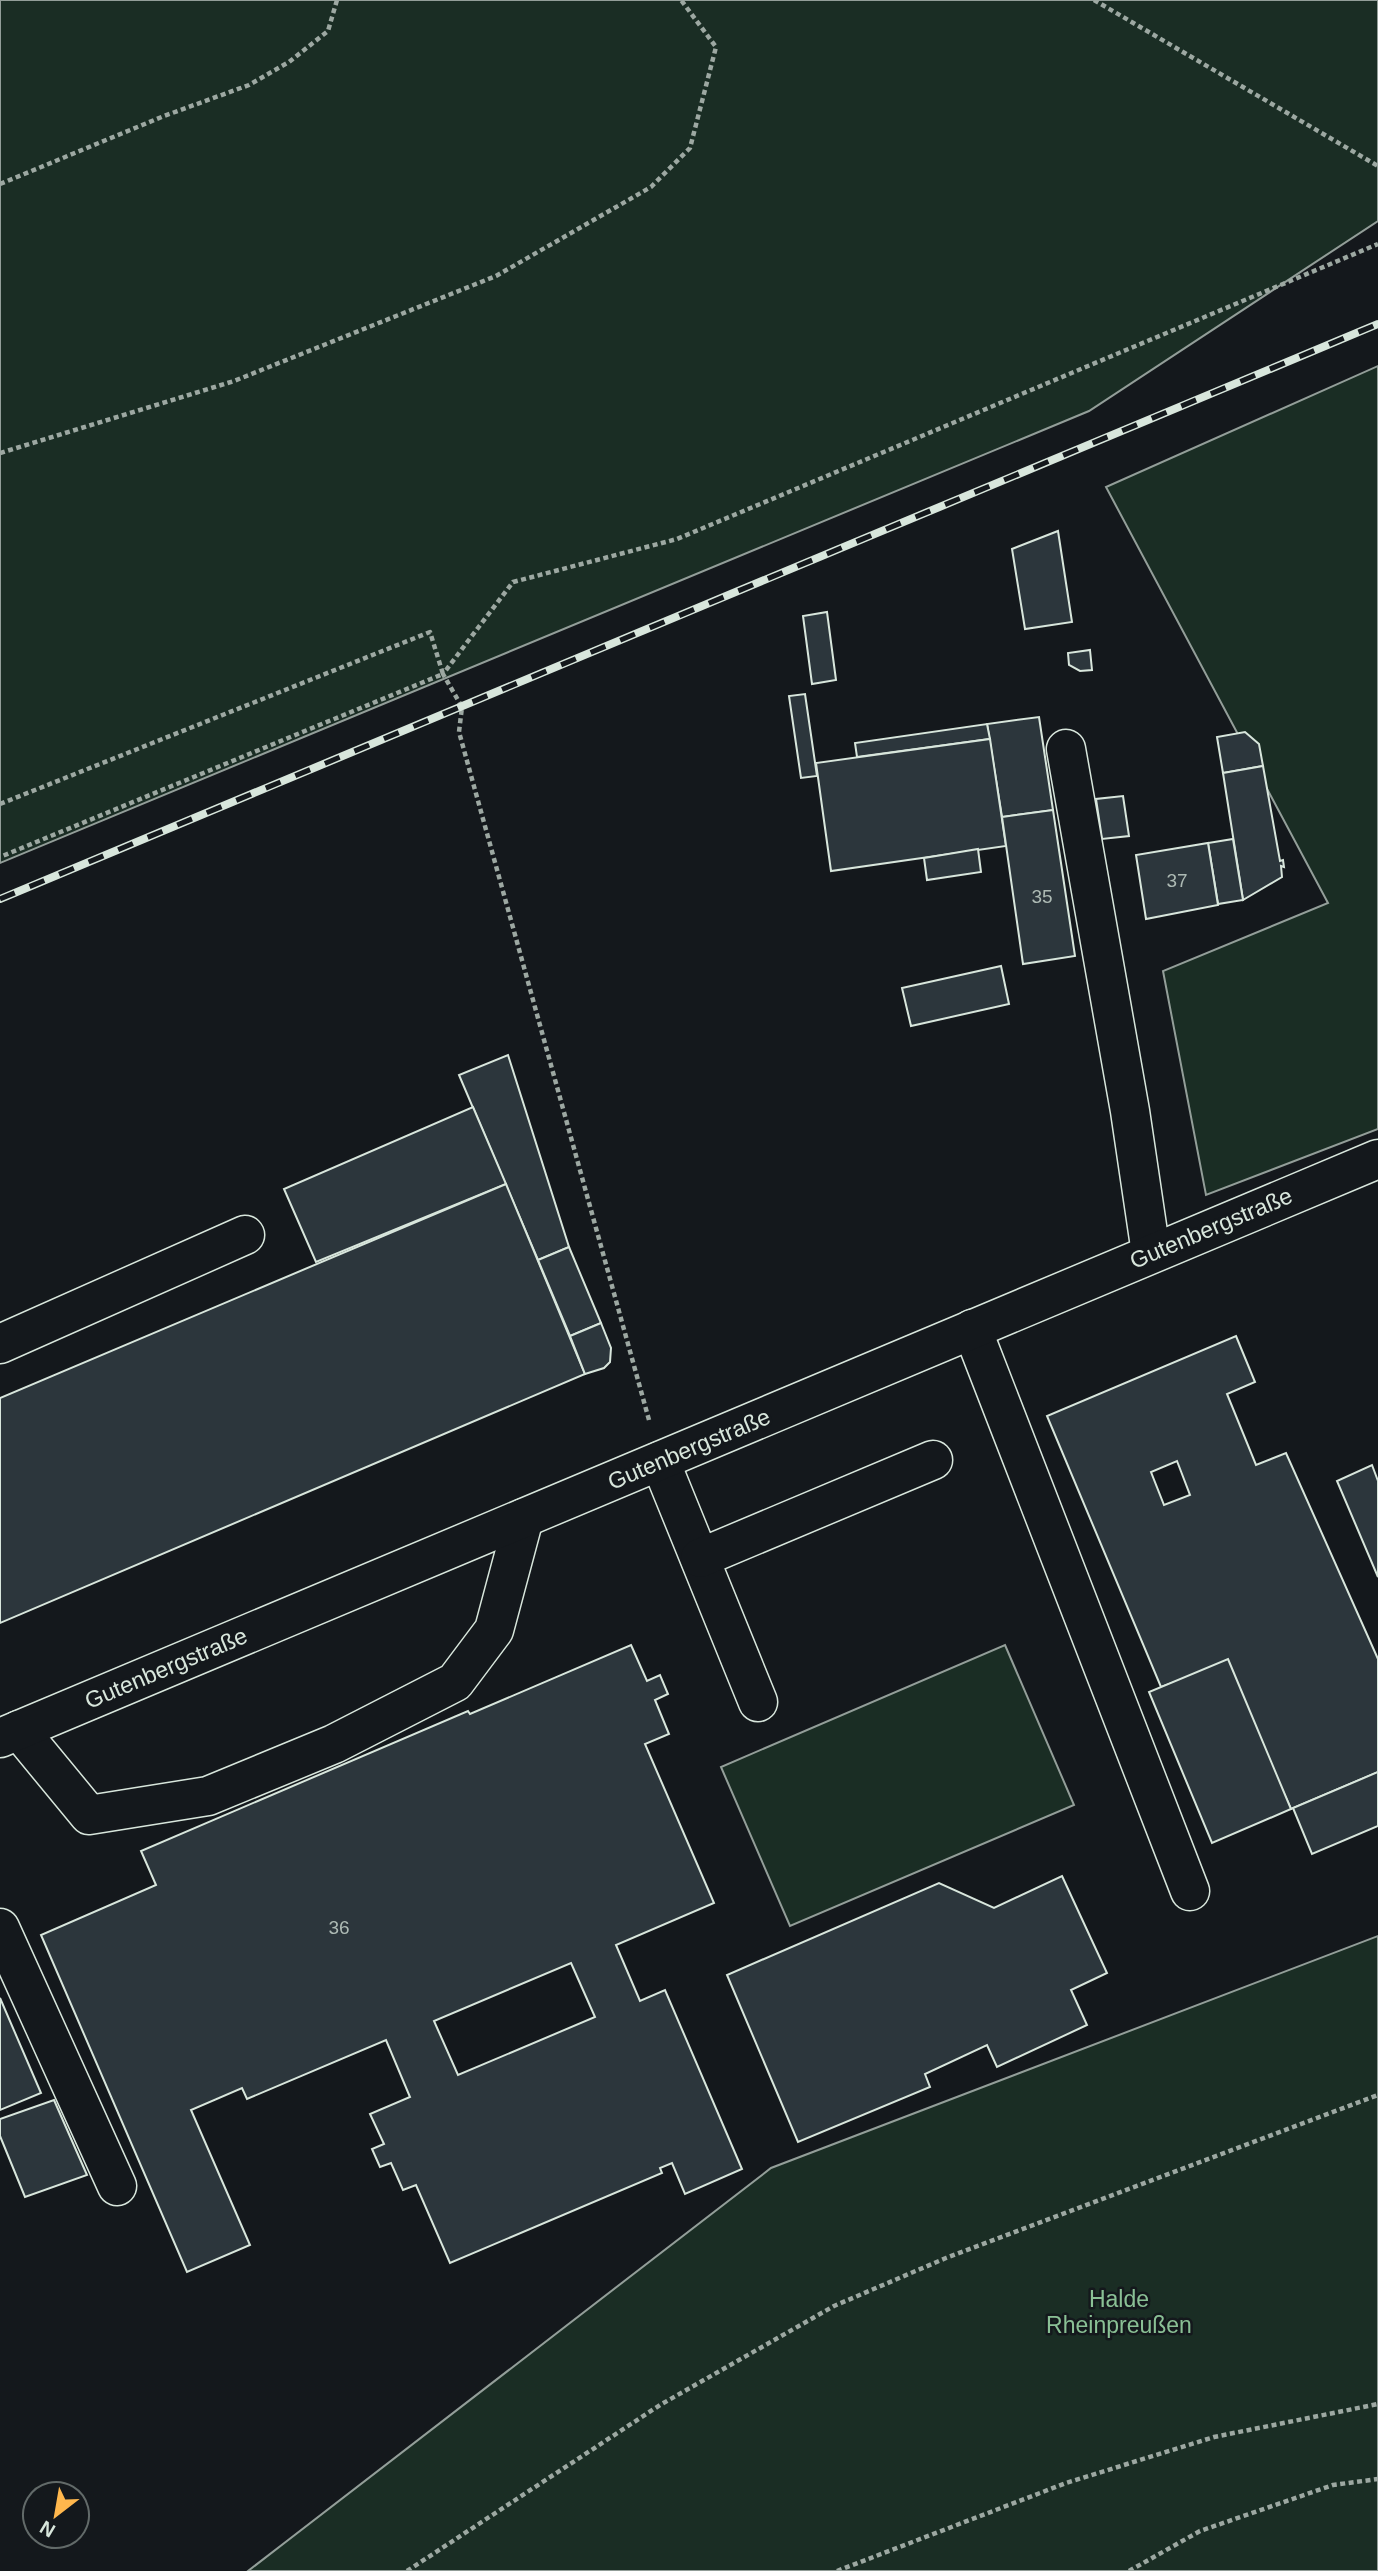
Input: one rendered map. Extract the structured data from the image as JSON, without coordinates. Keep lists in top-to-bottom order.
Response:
{
  "streets": {
    "street": ["Gutenbergstraße"]
  },
  "parks": ["Halde Rheinpreußen"],
  "house_numbers": ["37", "35", "36"],
  "north": "bottom left"
}
